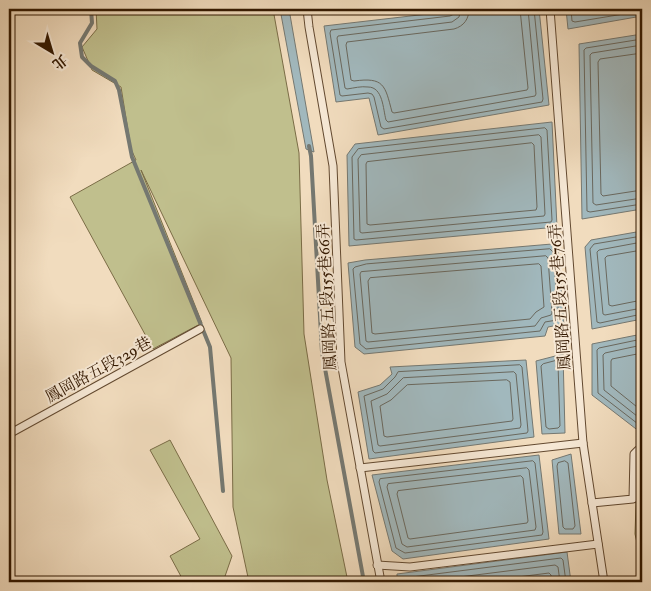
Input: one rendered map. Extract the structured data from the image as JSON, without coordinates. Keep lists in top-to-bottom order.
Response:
{
  "streets": {
    "lane": ["鳳岡路五段155巷66弄", "鳳岡路五段155巷76弄", "鳳岡路五段329巷"]
  },
  "north": "bottom right"
}
